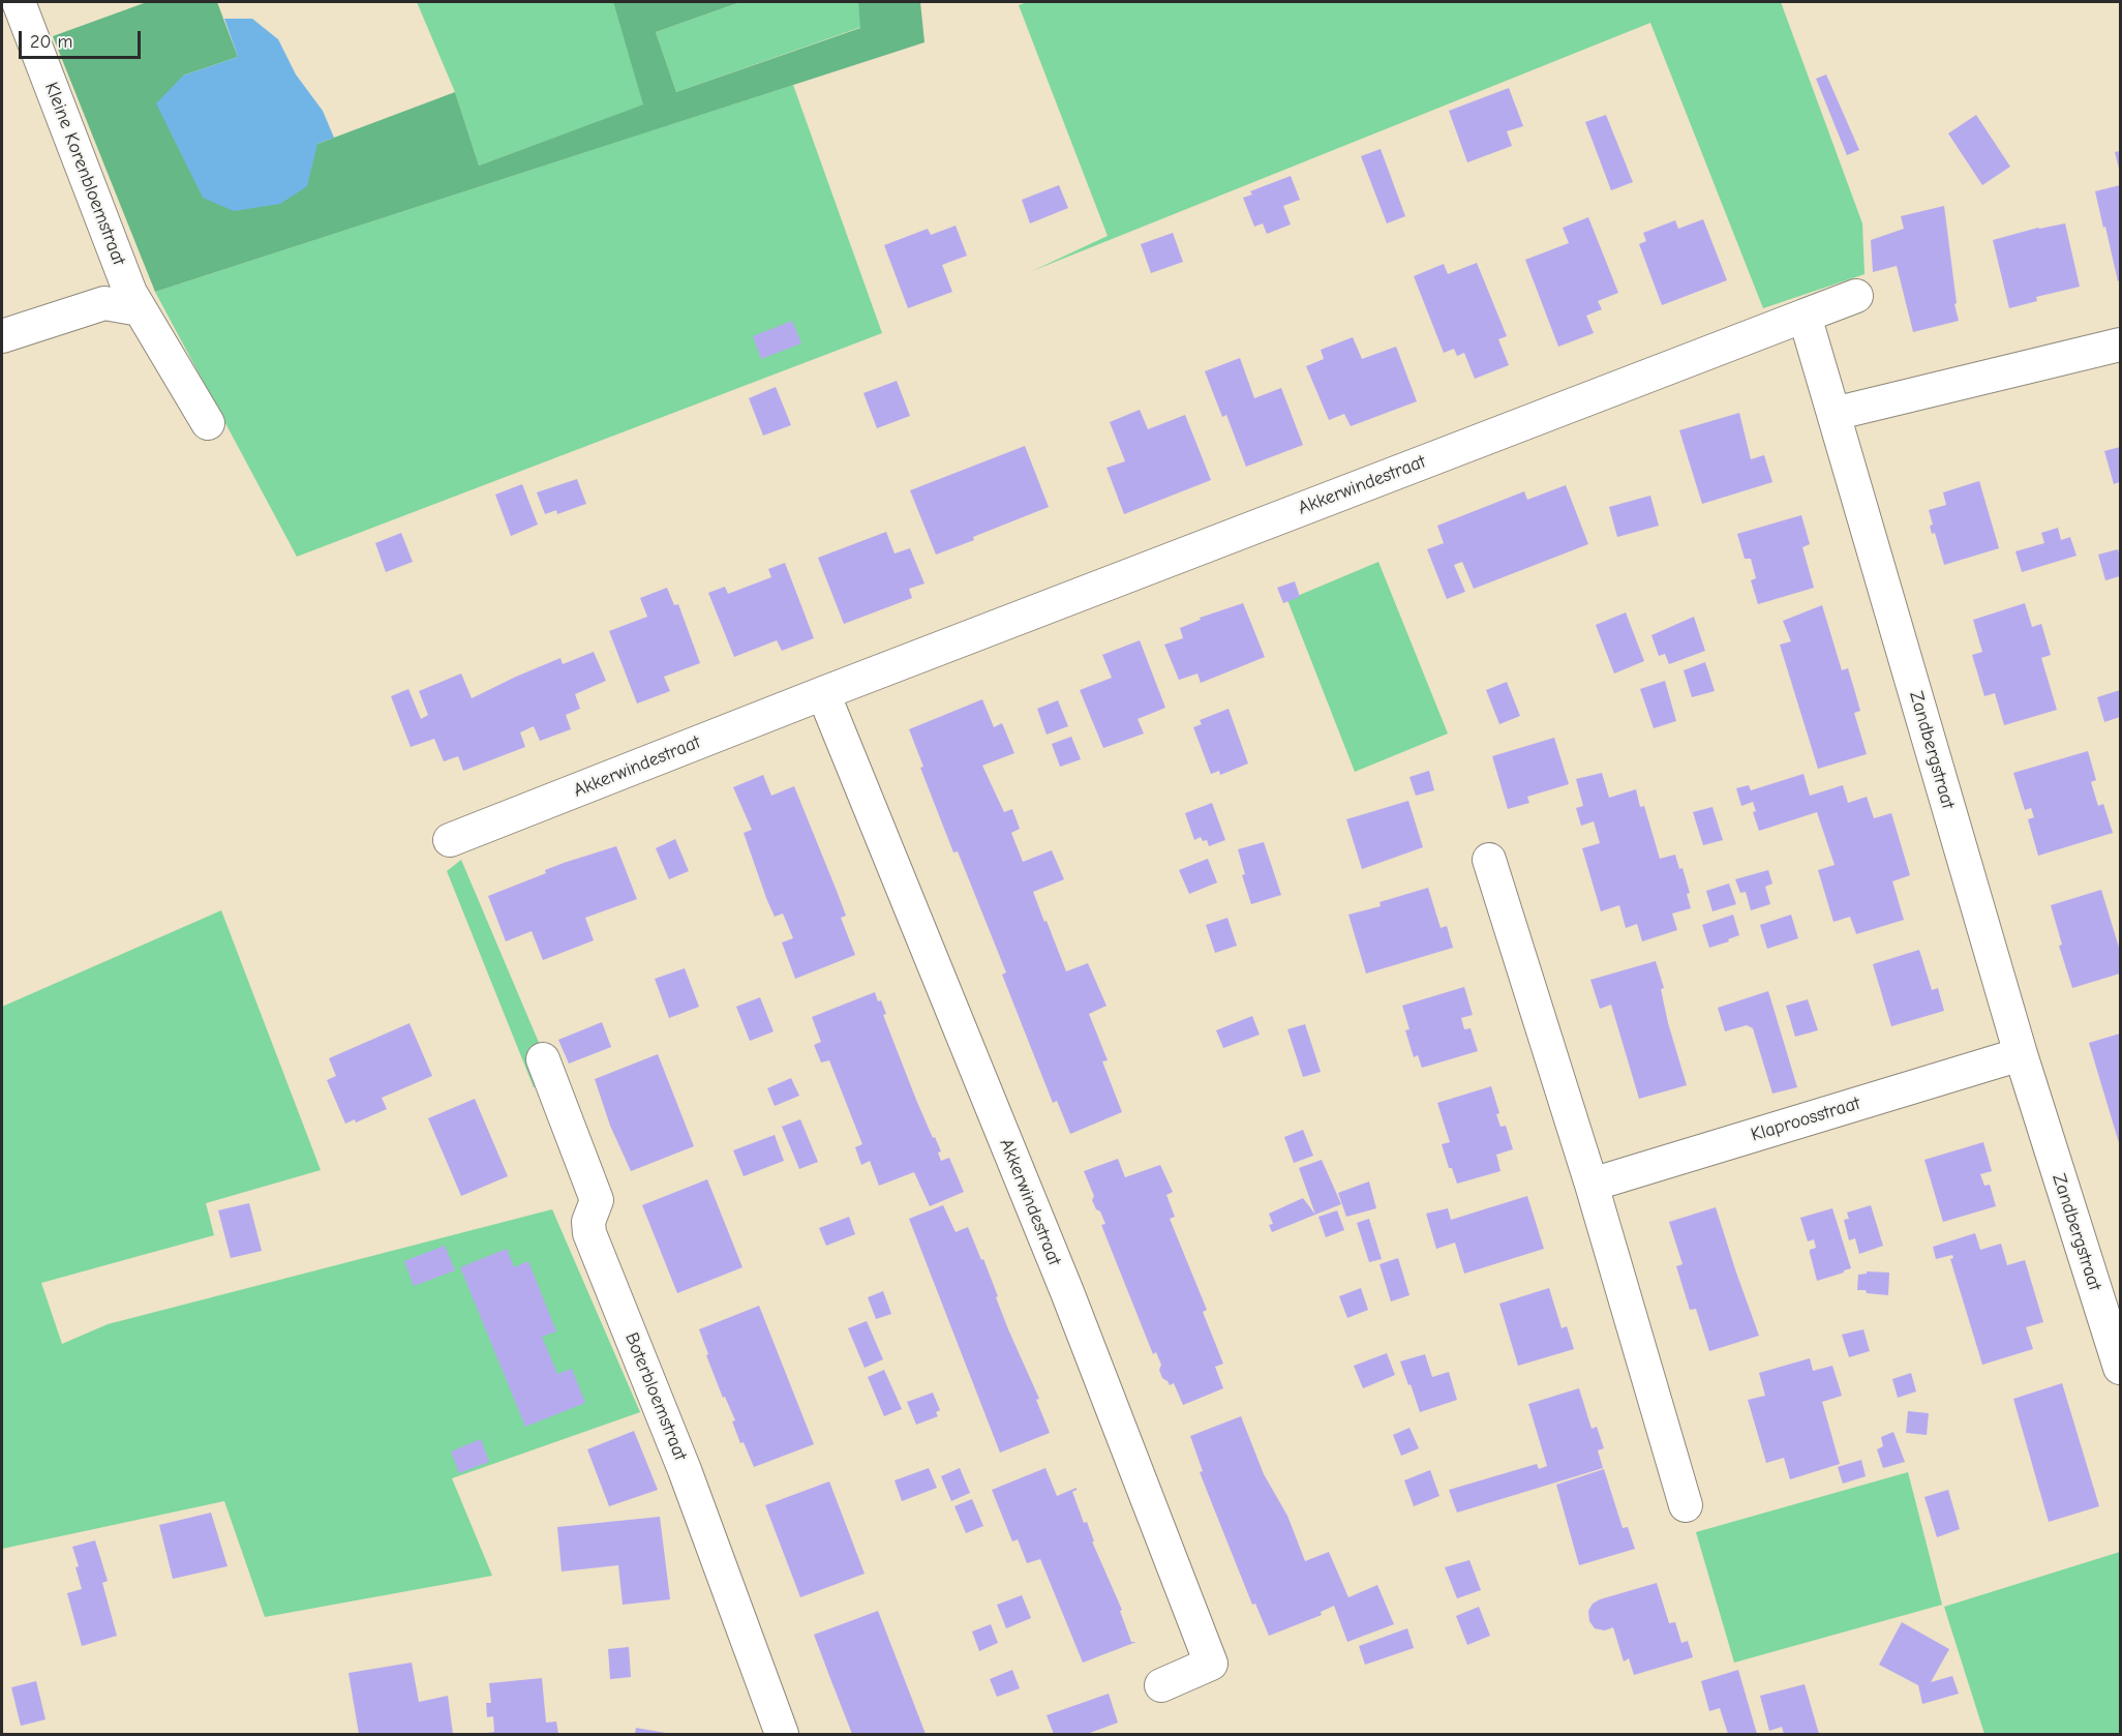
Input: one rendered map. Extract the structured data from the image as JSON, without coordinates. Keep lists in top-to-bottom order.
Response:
{
  "streets": {
    "street": [
      "Kleine Korenbloemstraat",
      "Akkerwindestraat",
      "Zandbergstraat",
      "Klaproosstraat",
      "Boterbloemstraat"
    ]
  },
  "crossings": [
    ["Zandbergstraat", "Klaproosstraat"]
  ],
  "scale_bar": "20 m"
}
